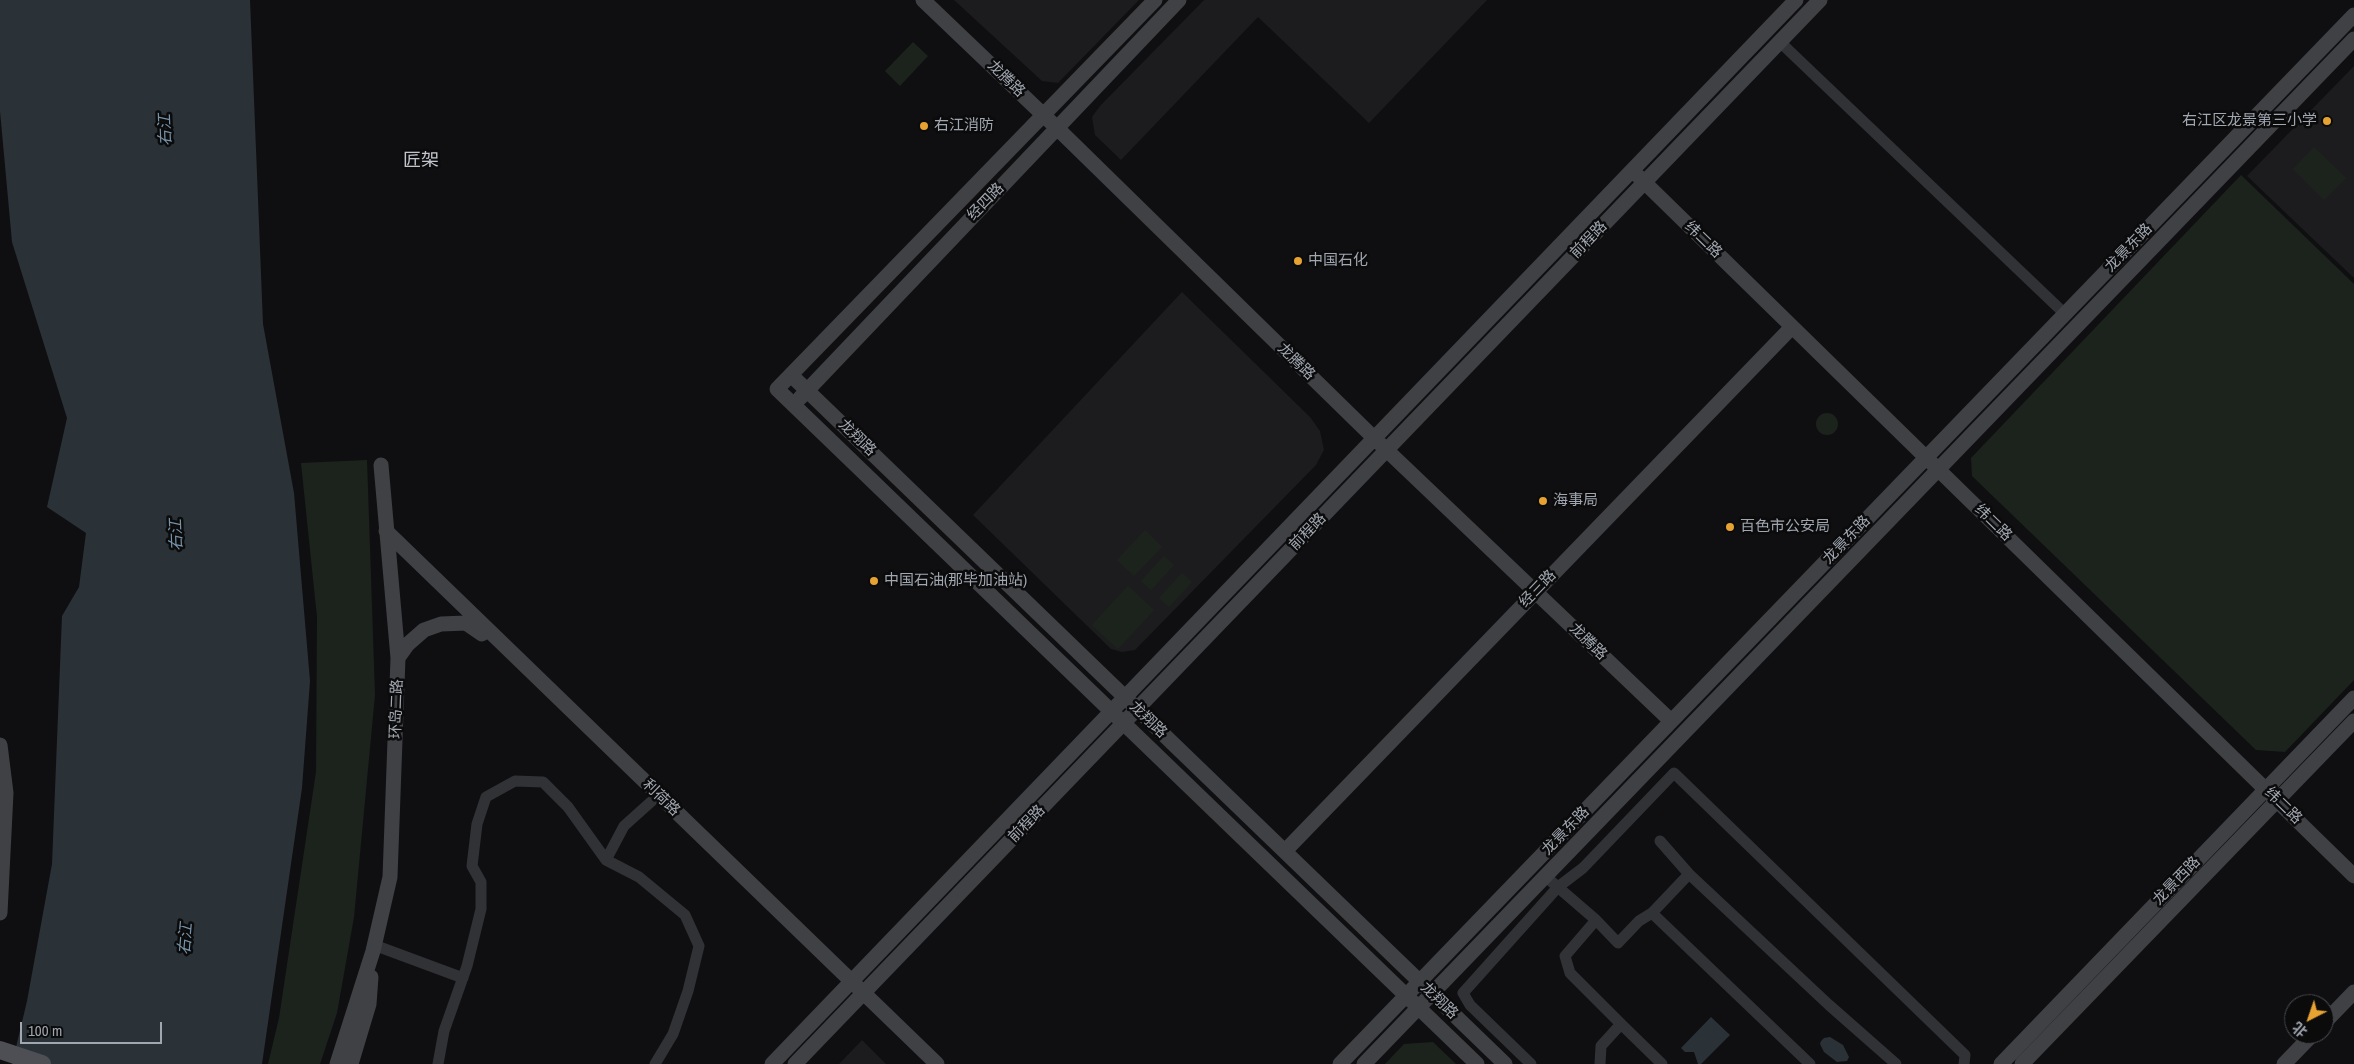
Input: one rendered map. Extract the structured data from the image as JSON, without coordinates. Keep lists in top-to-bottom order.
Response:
{
  "streets": {
    "main road": [
      "龙腾路",
      "经四路",
      "前程路",
      "纬二路",
      "龙景东路",
      "龙翔路",
      "经三路",
      "环岛二路",
      "利荷路",
      "龙景西路"
    ]
  },
  "crossings": [
    ["龙腾路", "经四路"],
    ["龙腾路", "前程路"],
    ["龙腾路", "龙景东路"],
    ["龙腾路", "经三路"],
    ["经四路", "龙翔路"],
    ["前程路", "纬二路"],
    ["前程路", "龙翔路"],
    ["前程路", "利荷路"],
    ["纬二路", "龙景东路"],
    ["纬二路", "经三路"],
    ["纬二路", "龙景西路"],
    ["龙景东路", "龙翔路"],
    ["龙翔路", "经三路"],
    ["环岛二路", "利荷路"]
  ],
  "districts": ["匠架"],
  "water": ["右江"],
  "places": [
    "右江区龙景第三小学",
    "右江消防",
    "中国石化",
    "海事局",
    "百色市公安局",
    "中国石油(那毕加油站)"
  ],
  "scale_bar": "100 m",
  "north": "bottom left"
}
